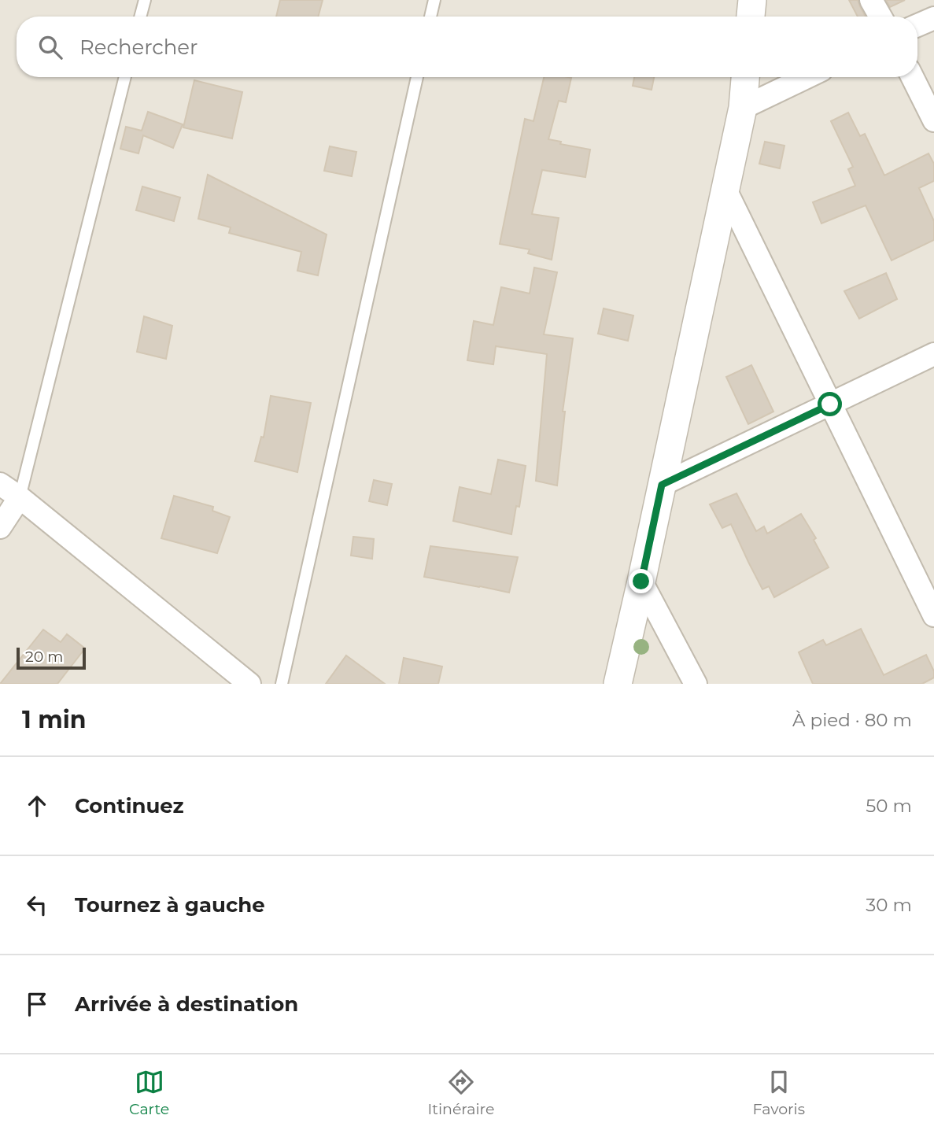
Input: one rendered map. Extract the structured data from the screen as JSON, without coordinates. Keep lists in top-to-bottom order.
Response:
{
  "scale_bar": "20 m",
  "page": {
    "search": "Rechercher",
    "scale": "20 m",
    "heading": ["1 min", "À pied · 80 m"],
    "list": [
      ["Continuez", "50 m"],
      ["Tournez à gauche", "30 m"],
      "Arrivée à destination"
    ],
    "nav": ["Carte", "Itinéraire", "Favoris"]
  }
}
